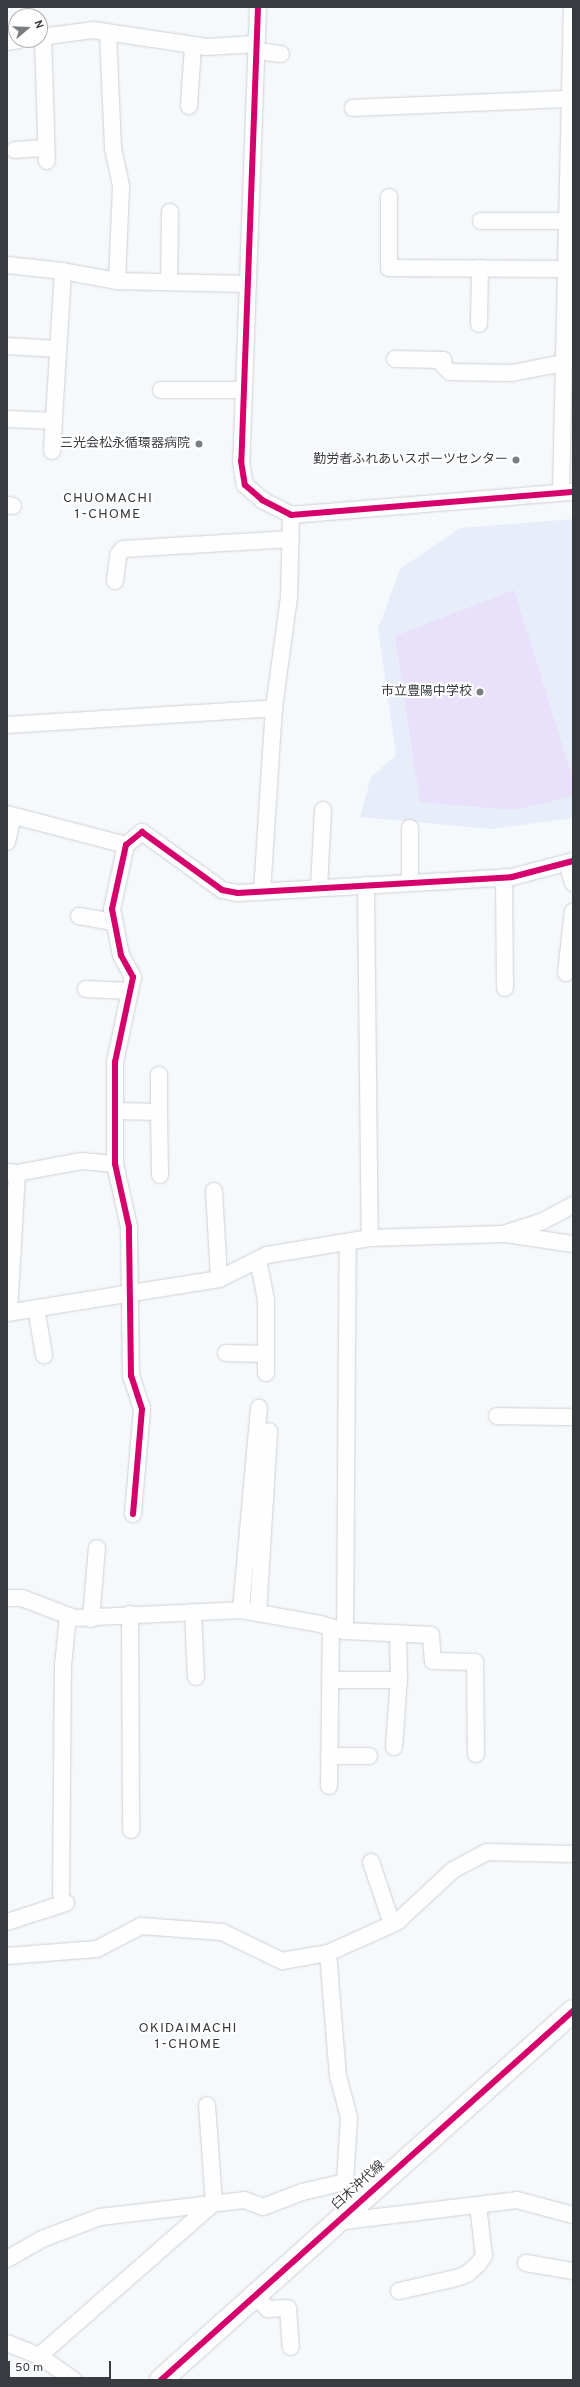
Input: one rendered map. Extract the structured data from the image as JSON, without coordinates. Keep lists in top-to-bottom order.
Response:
{
  "streets": {
    "main road": ["臼木沖代線"]
  },
  "districts": ["CHUOMACHI 1-CHOME", "OKIDAIMACHI 1-CHOME"],
  "places": ["三光会松永循環器病院", "勤労者ふれあいスポーツセンター", "市立豊陽中学校"],
  "scale_bar": "50 m",
  "north": "right"
}
